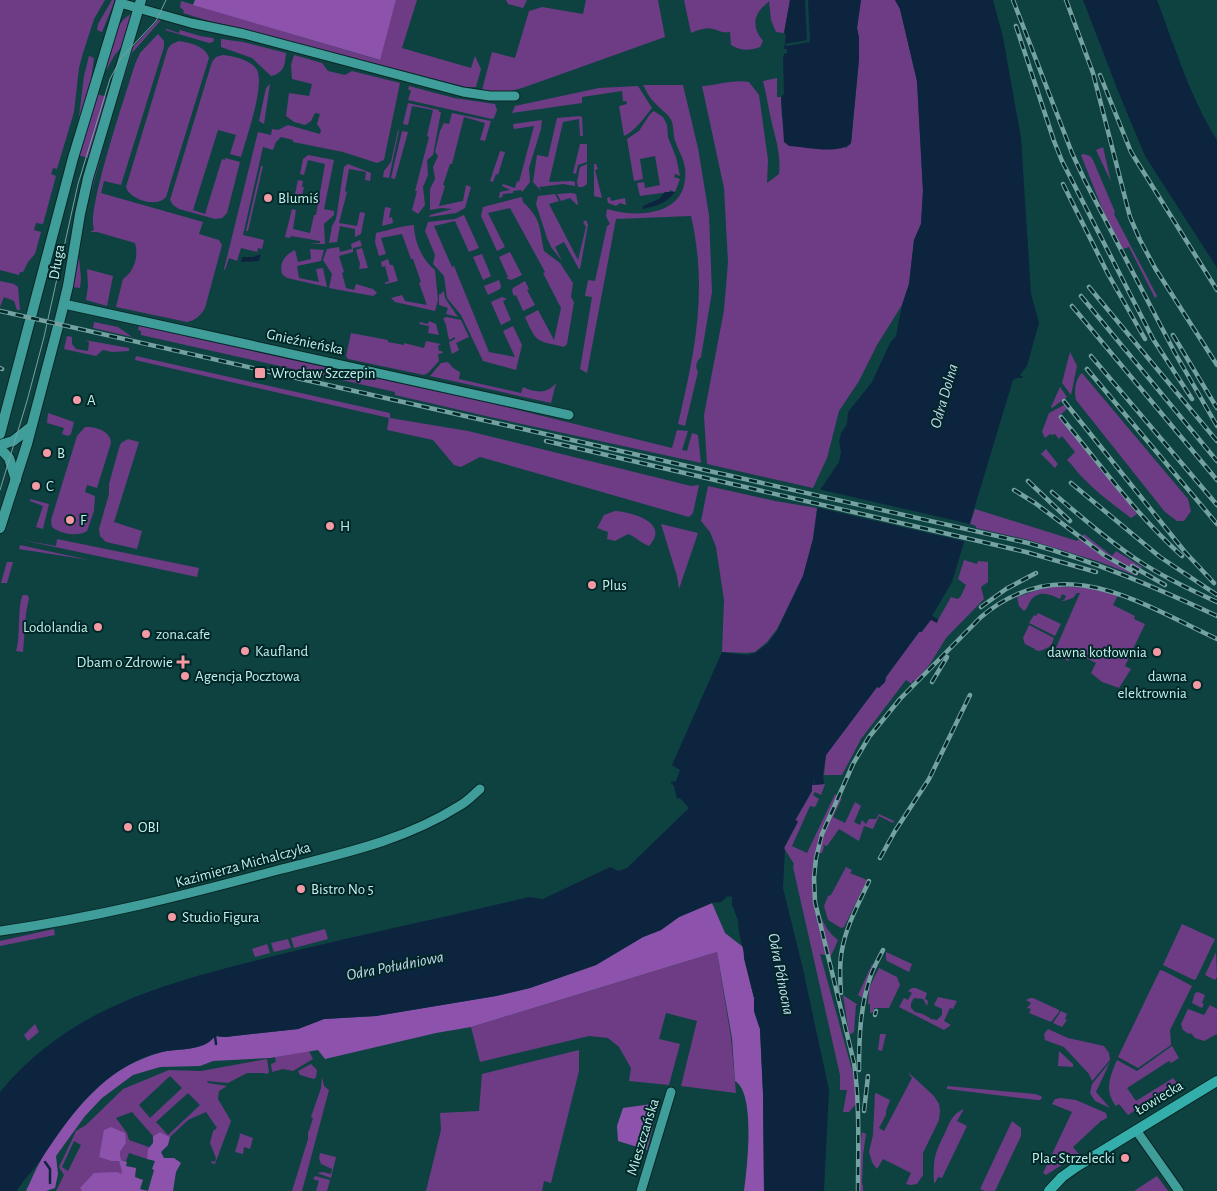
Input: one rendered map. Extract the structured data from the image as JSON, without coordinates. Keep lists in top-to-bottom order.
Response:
{
  "streets": {
    "main road": ["Łowiecka"],
    "street": [
      "Długa",
      "Gnieźnieńska",
      "Kazimierza Michalczyka",
      "Mieszczańska"
    ]
  },
  "crossings": [
    ["Długa", "Gnieźnieńska"]
  ],
  "water": ["Odra Dolna", "Odra Południowa", "Odra Północna"],
  "places": {
    "other": [
      "Blumiś",
      "A",
      "B",
      "C",
      "F",
      "H",
      "Plus",
      "Lodolandia",
      "zona.cafe",
      "Kaufland",
      "dawna kotłownia",
      "Agencja Pocztowa",
      "dawna elektrownia",
      "OBI",
      "Bistro No 5",
      "Studio Figura",
      "Plac Strzelecki"
    ],
    "transit": ["Wrocław Szczepin"],
    "health": ["Dbam o Zdrowie"]
  }
}
